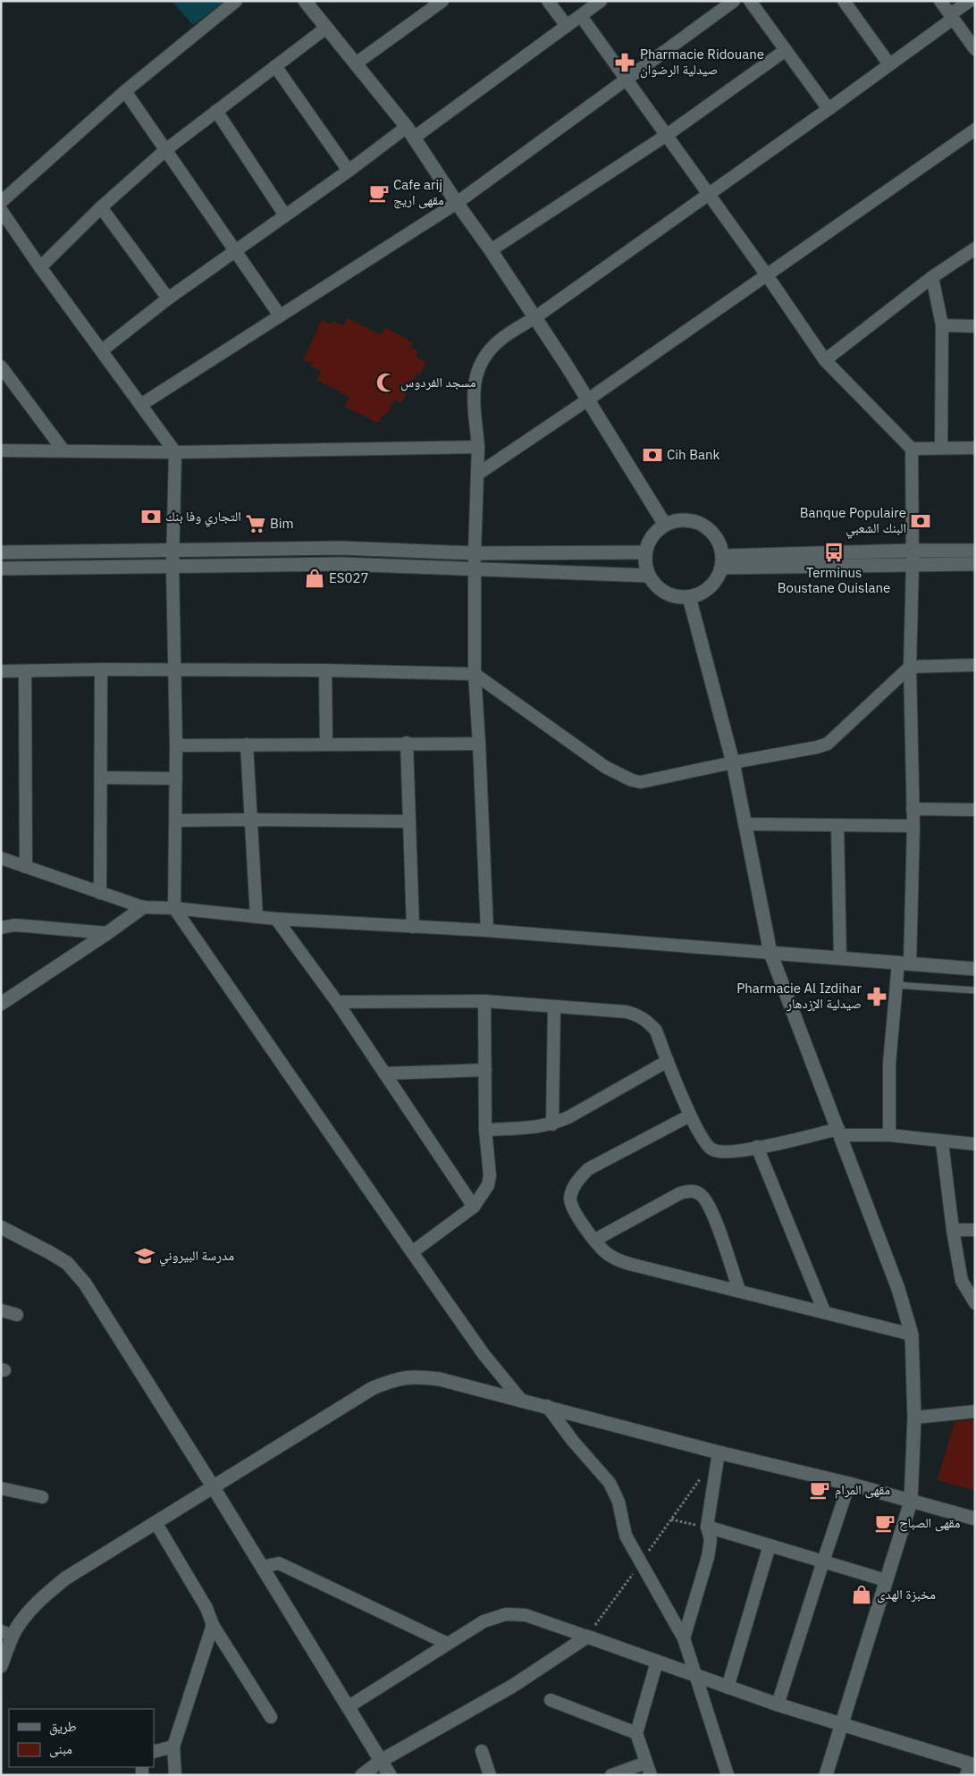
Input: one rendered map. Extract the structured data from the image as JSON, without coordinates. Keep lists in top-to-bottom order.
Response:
{
  "places": {
    "pharmacy": ["Pharmacie Ridouane صيدلية الرضوان", "Pharmacie Al Izdihar صيدلية الإزدهار"],
    "cafe": ["Cafe arij مقهى اريج", "مقهى المرام", "مقهى الصباح"],
    "mosque": ["مسجد الفردوس"],
    "bank": ["Cih Bank", "التجاري وفا بنك", "Banque Populaire البنك الشعبي"],
    "supermarket": ["Bim"],
    "bus stop": ["Terminus Boustane Ouislane"],
    "shop": ["ES027", "مخبزة الهدى"],
    "school or university": ["مدرسة البيروني"]
  },
  "legend": ["طريق", "مبنى"]
}
